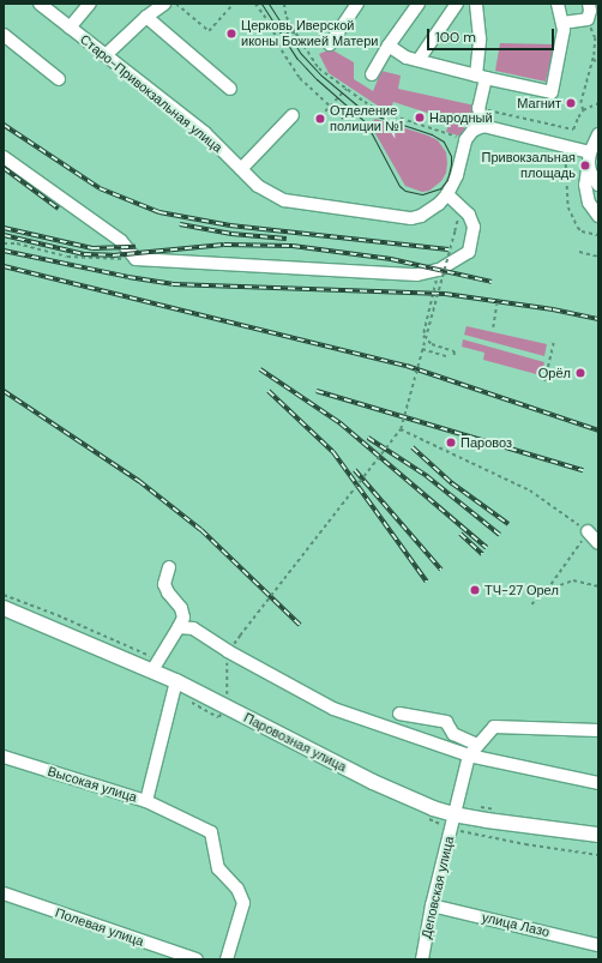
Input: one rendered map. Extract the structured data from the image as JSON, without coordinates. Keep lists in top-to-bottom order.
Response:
{
  "streets": {
    "main road": ["Паровозная улица"],
    "street": [
      "Старо-Привокзальная улица",
      "Высокая улица",
      "Деповская улица",
      "улица Лазо",
      "Полевая улица"
    ]
  },
  "crossings": [
    ["Паровозная улица", "Высокая улица"],
    ["Паровозная улица", "Деповская улица"],
    ["Деповская улица", "улица Лазо"]
  ],
  "places": [
    "Церковь Иверской иконы Божией Матери",
    "Магнит",
    "Народный",
    "Отделение полиции №1",
    "Привокзальная площадь",
    "Орёл",
    "Паровоз",
    "ТЧ-27 Орел"
  ],
  "scale_bar": "100 m"
}
